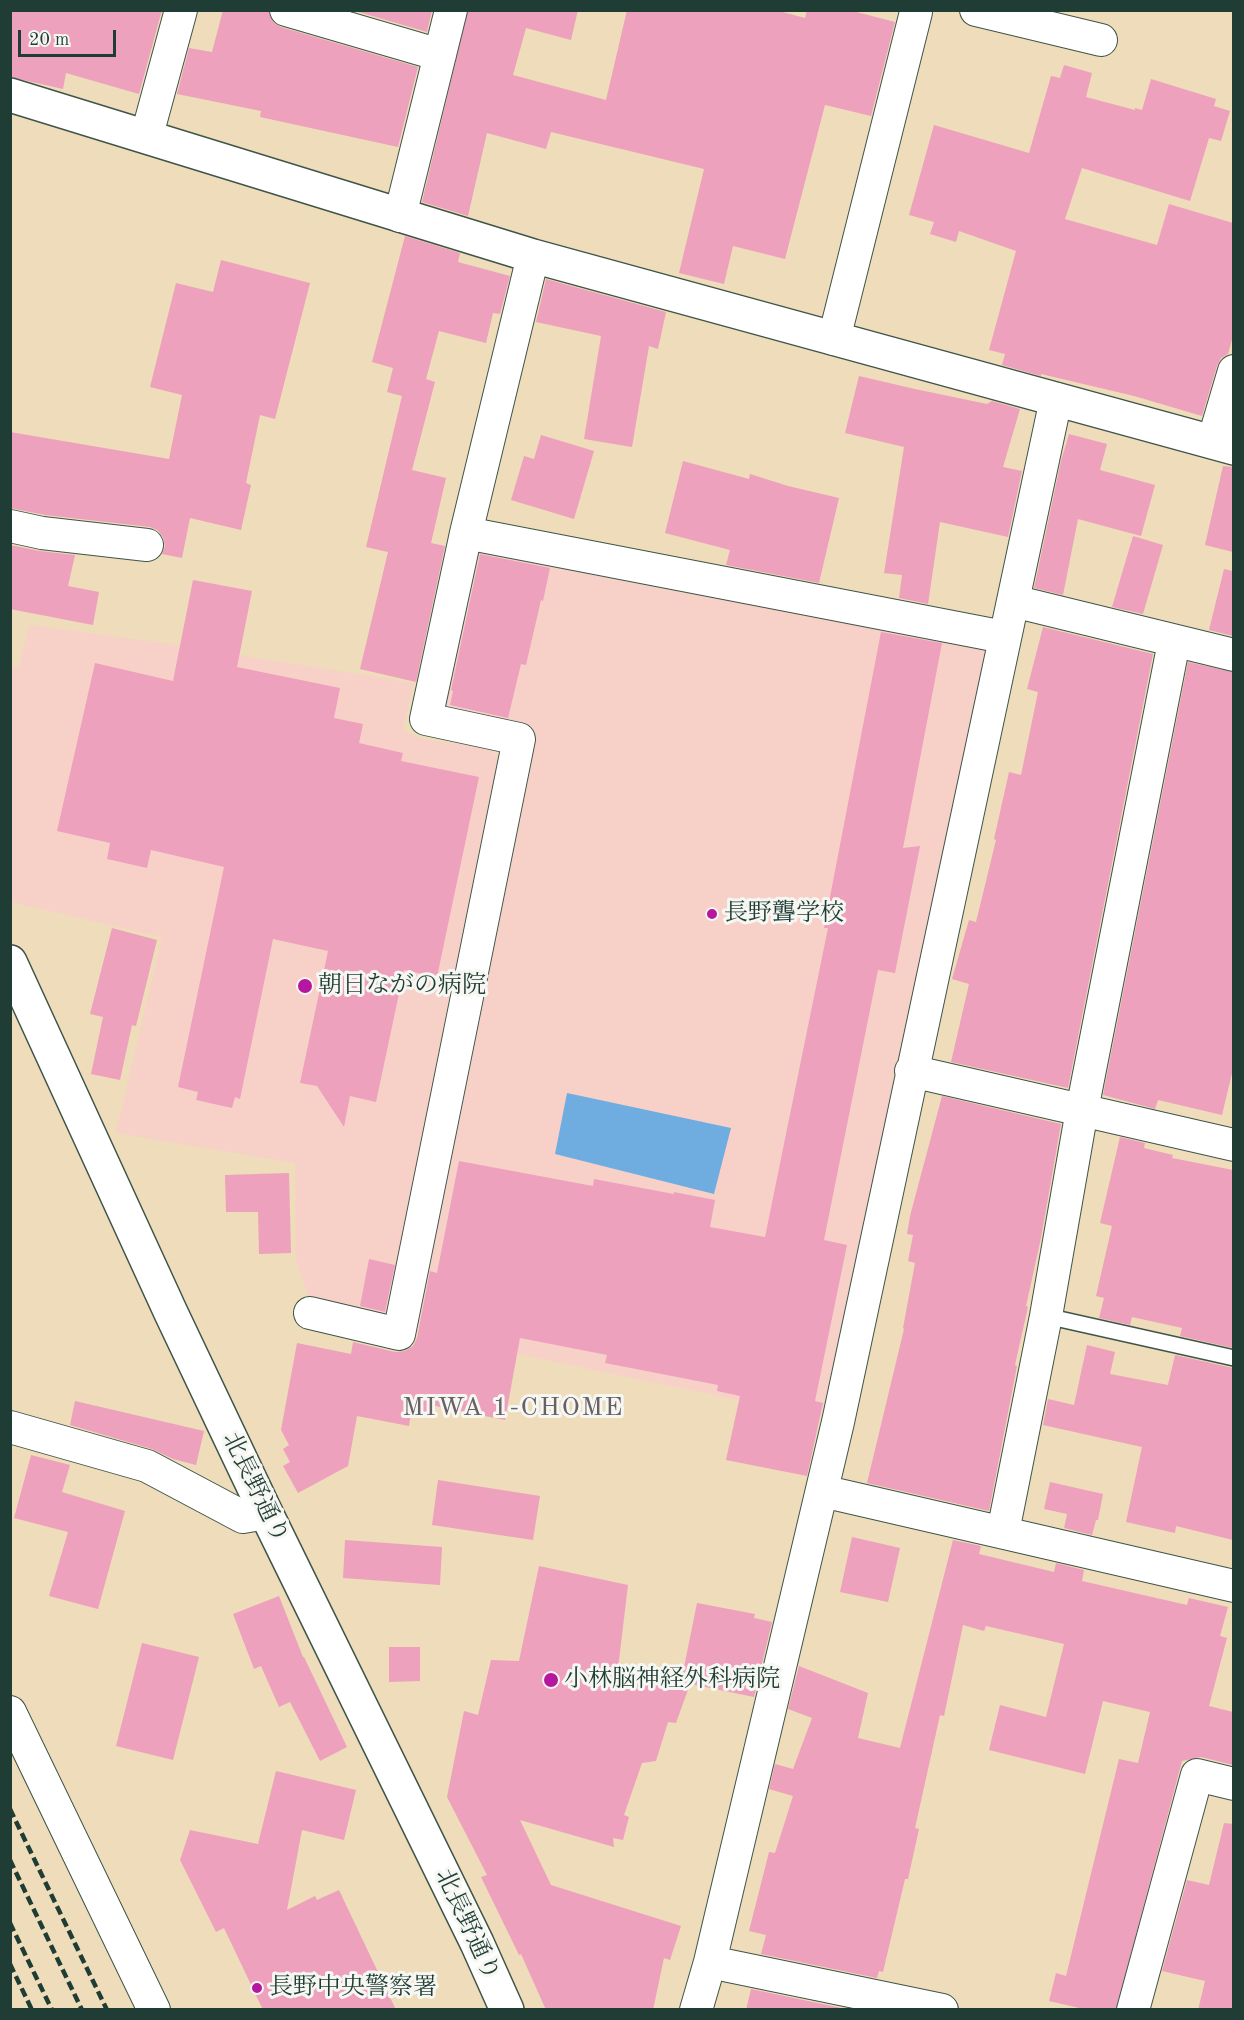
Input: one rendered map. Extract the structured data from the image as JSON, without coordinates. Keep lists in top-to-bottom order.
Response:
{
  "streets": {
    "street": ["北長野通り"]
  },
  "districts": ["MIWA 1-CHOME"],
  "places": [
    "長野聾学校",
    "朝日ながの病院",
    "小林脳神経外科病院",
    "長野中央警察署"
  ],
  "scale_bar": "20 m"
}
